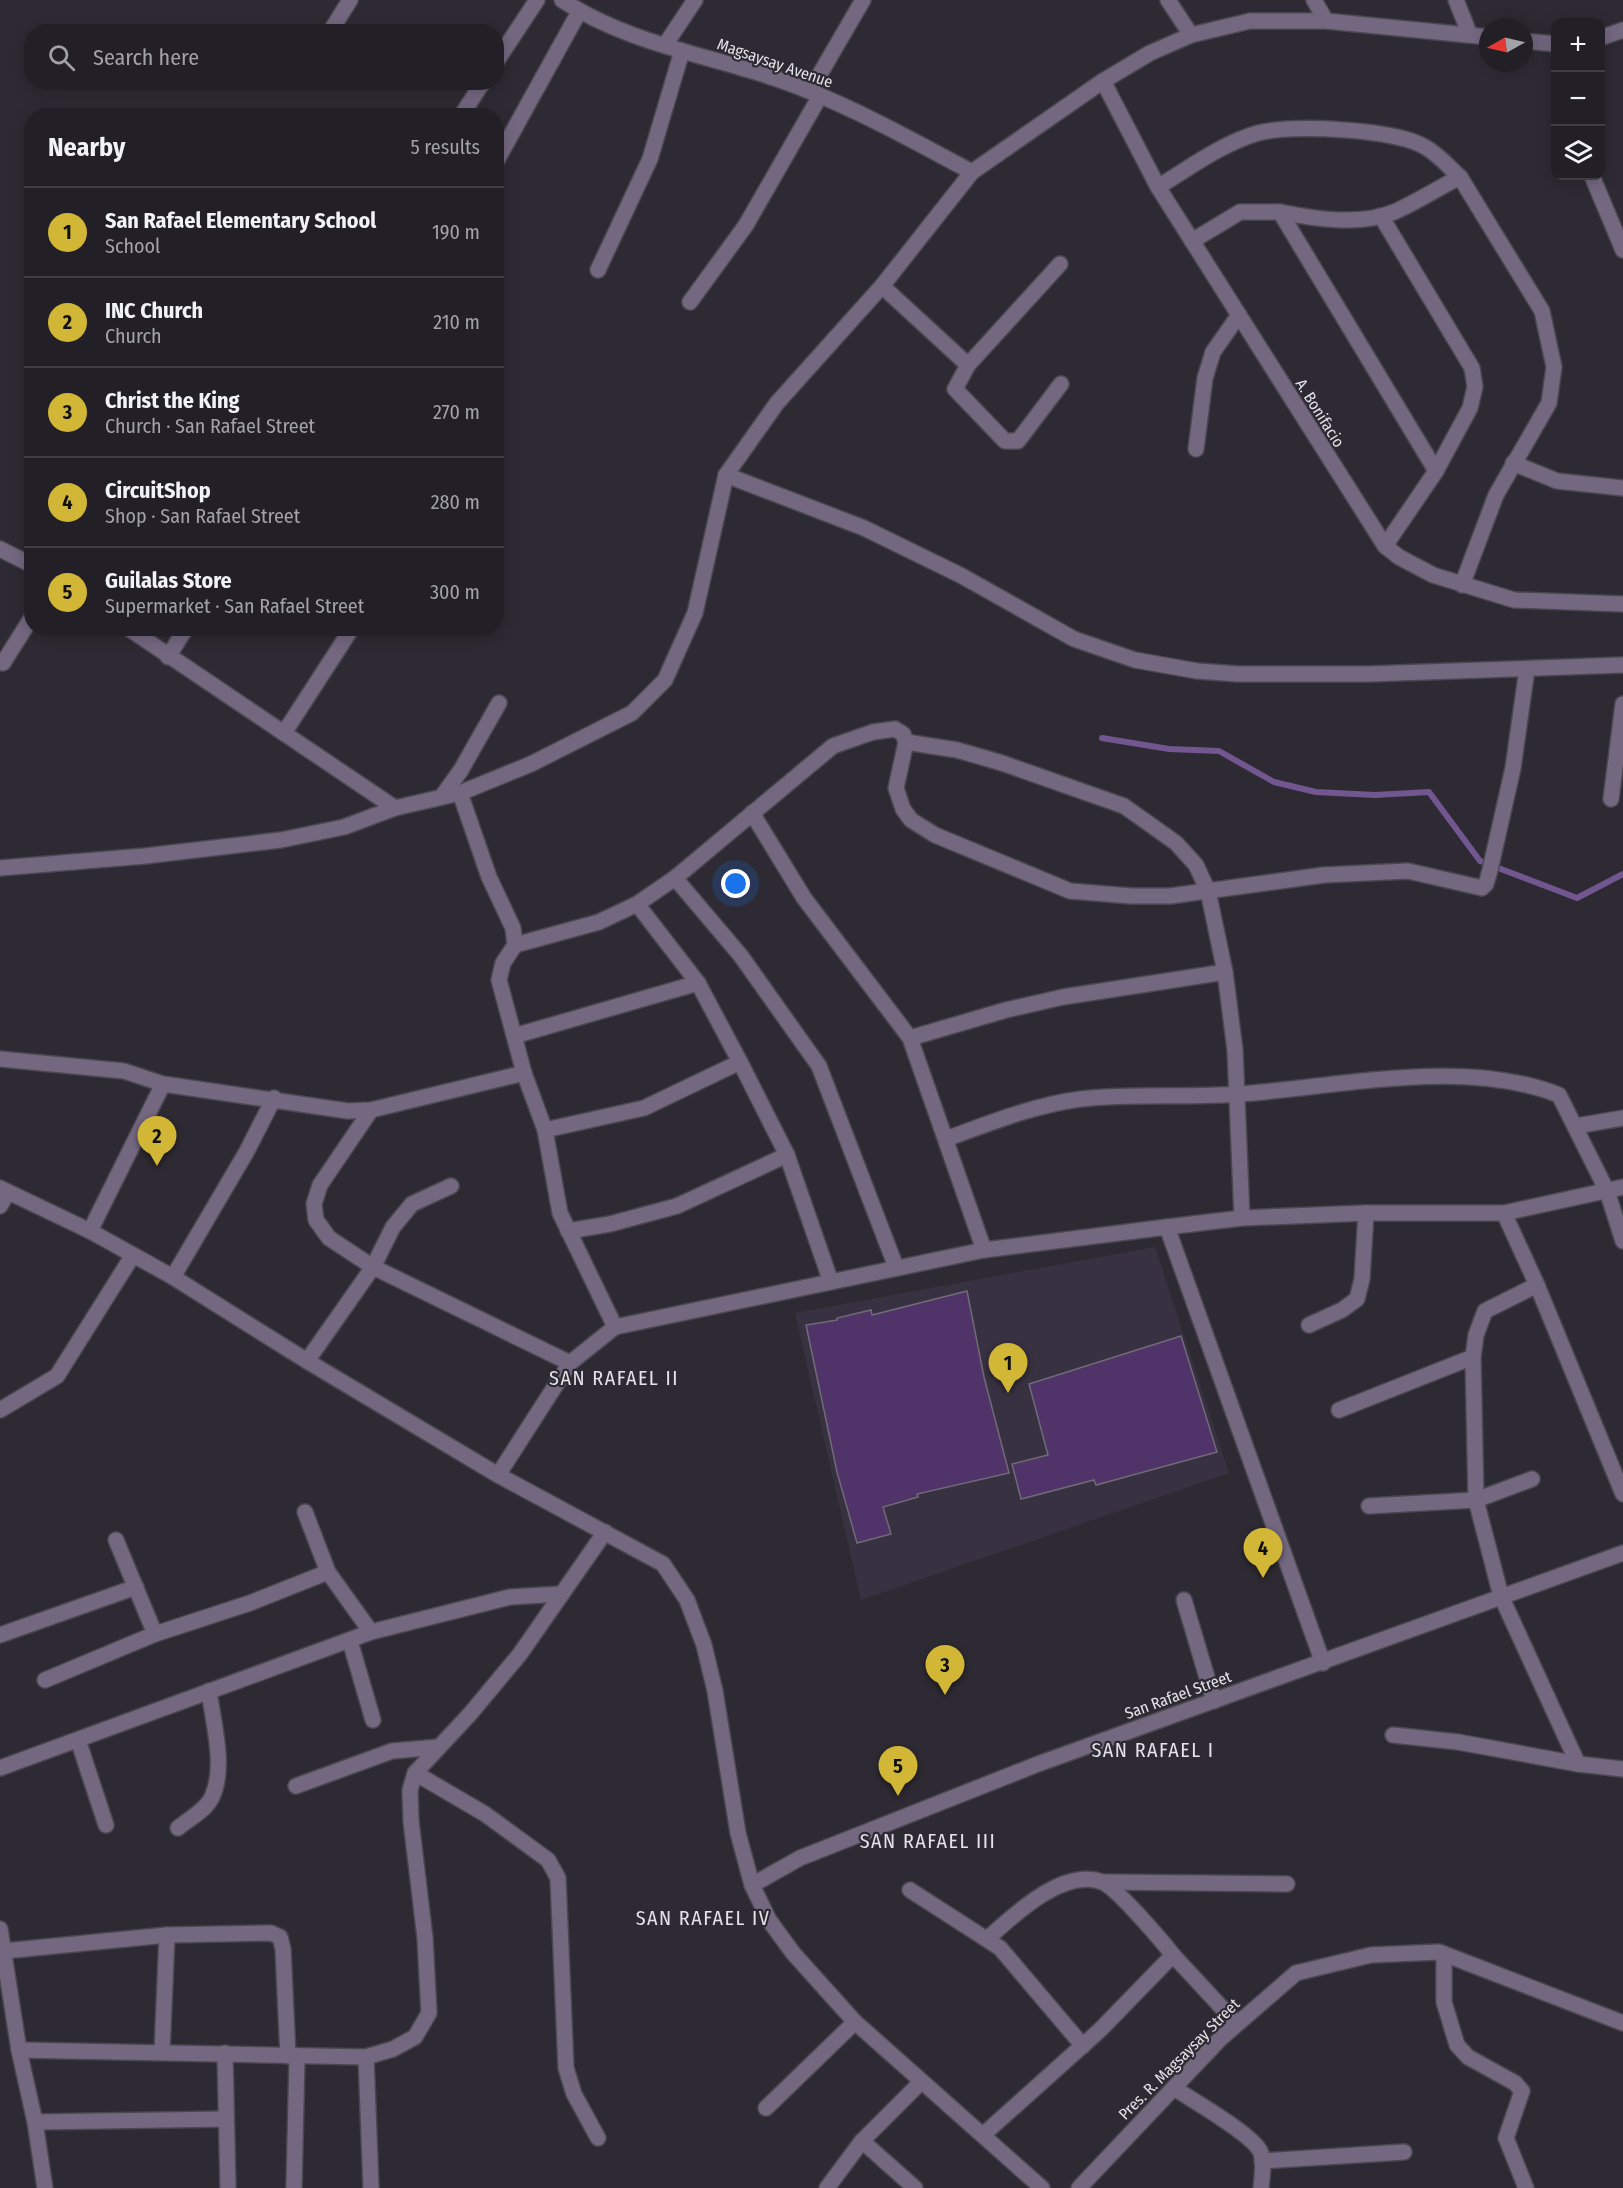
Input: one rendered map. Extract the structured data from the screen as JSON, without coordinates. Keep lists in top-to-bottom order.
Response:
{
  "streets": {
    "street": [
      "Magsaysay Avenue",
      "A. Bonifacio",
      "San Rafael Street",
      "Pres. R. Magsaysay Street"
    ]
  },
  "districts": [
    "SAN RAFAEL II",
    "SAN RAFAEL I",
    "SAN RAFAEL III",
    "SAN RAFAEL IV"
  ],
  "north": "left",
  "page": {
    "map_buttons": ["+", "−"],
    "search": "Search here",
    "heading": ["Nearby", "5 results"],
    "list": [
      {
        "mark": "1",
        "name": "San Rafael Elementary School",
        "note": "School",
        "value": "190 m"
      },
      {
        "mark": "2",
        "name": "INC Church",
        "note": "Church",
        "value": "210 m"
      },
      {
        "mark": "3",
        "name": "Christ the King",
        "note": "Church · San Rafael Street",
        "value": "270 m"
      },
      {
        "mark": "4",
        "name": "CircuitShop",
        "note": "Shop · San Rafael Street",
        "value": "280 m"
      },
      {
        "mark": "5",
        "name": "Guilalas Store",
        "note": "Supermarket · San Rafael Street",
        "value": "300 m"
      }
    ],
    "pins": [
      "2",
      "1",
      "4",
      "3",
      "5"
    ]
  }
}
